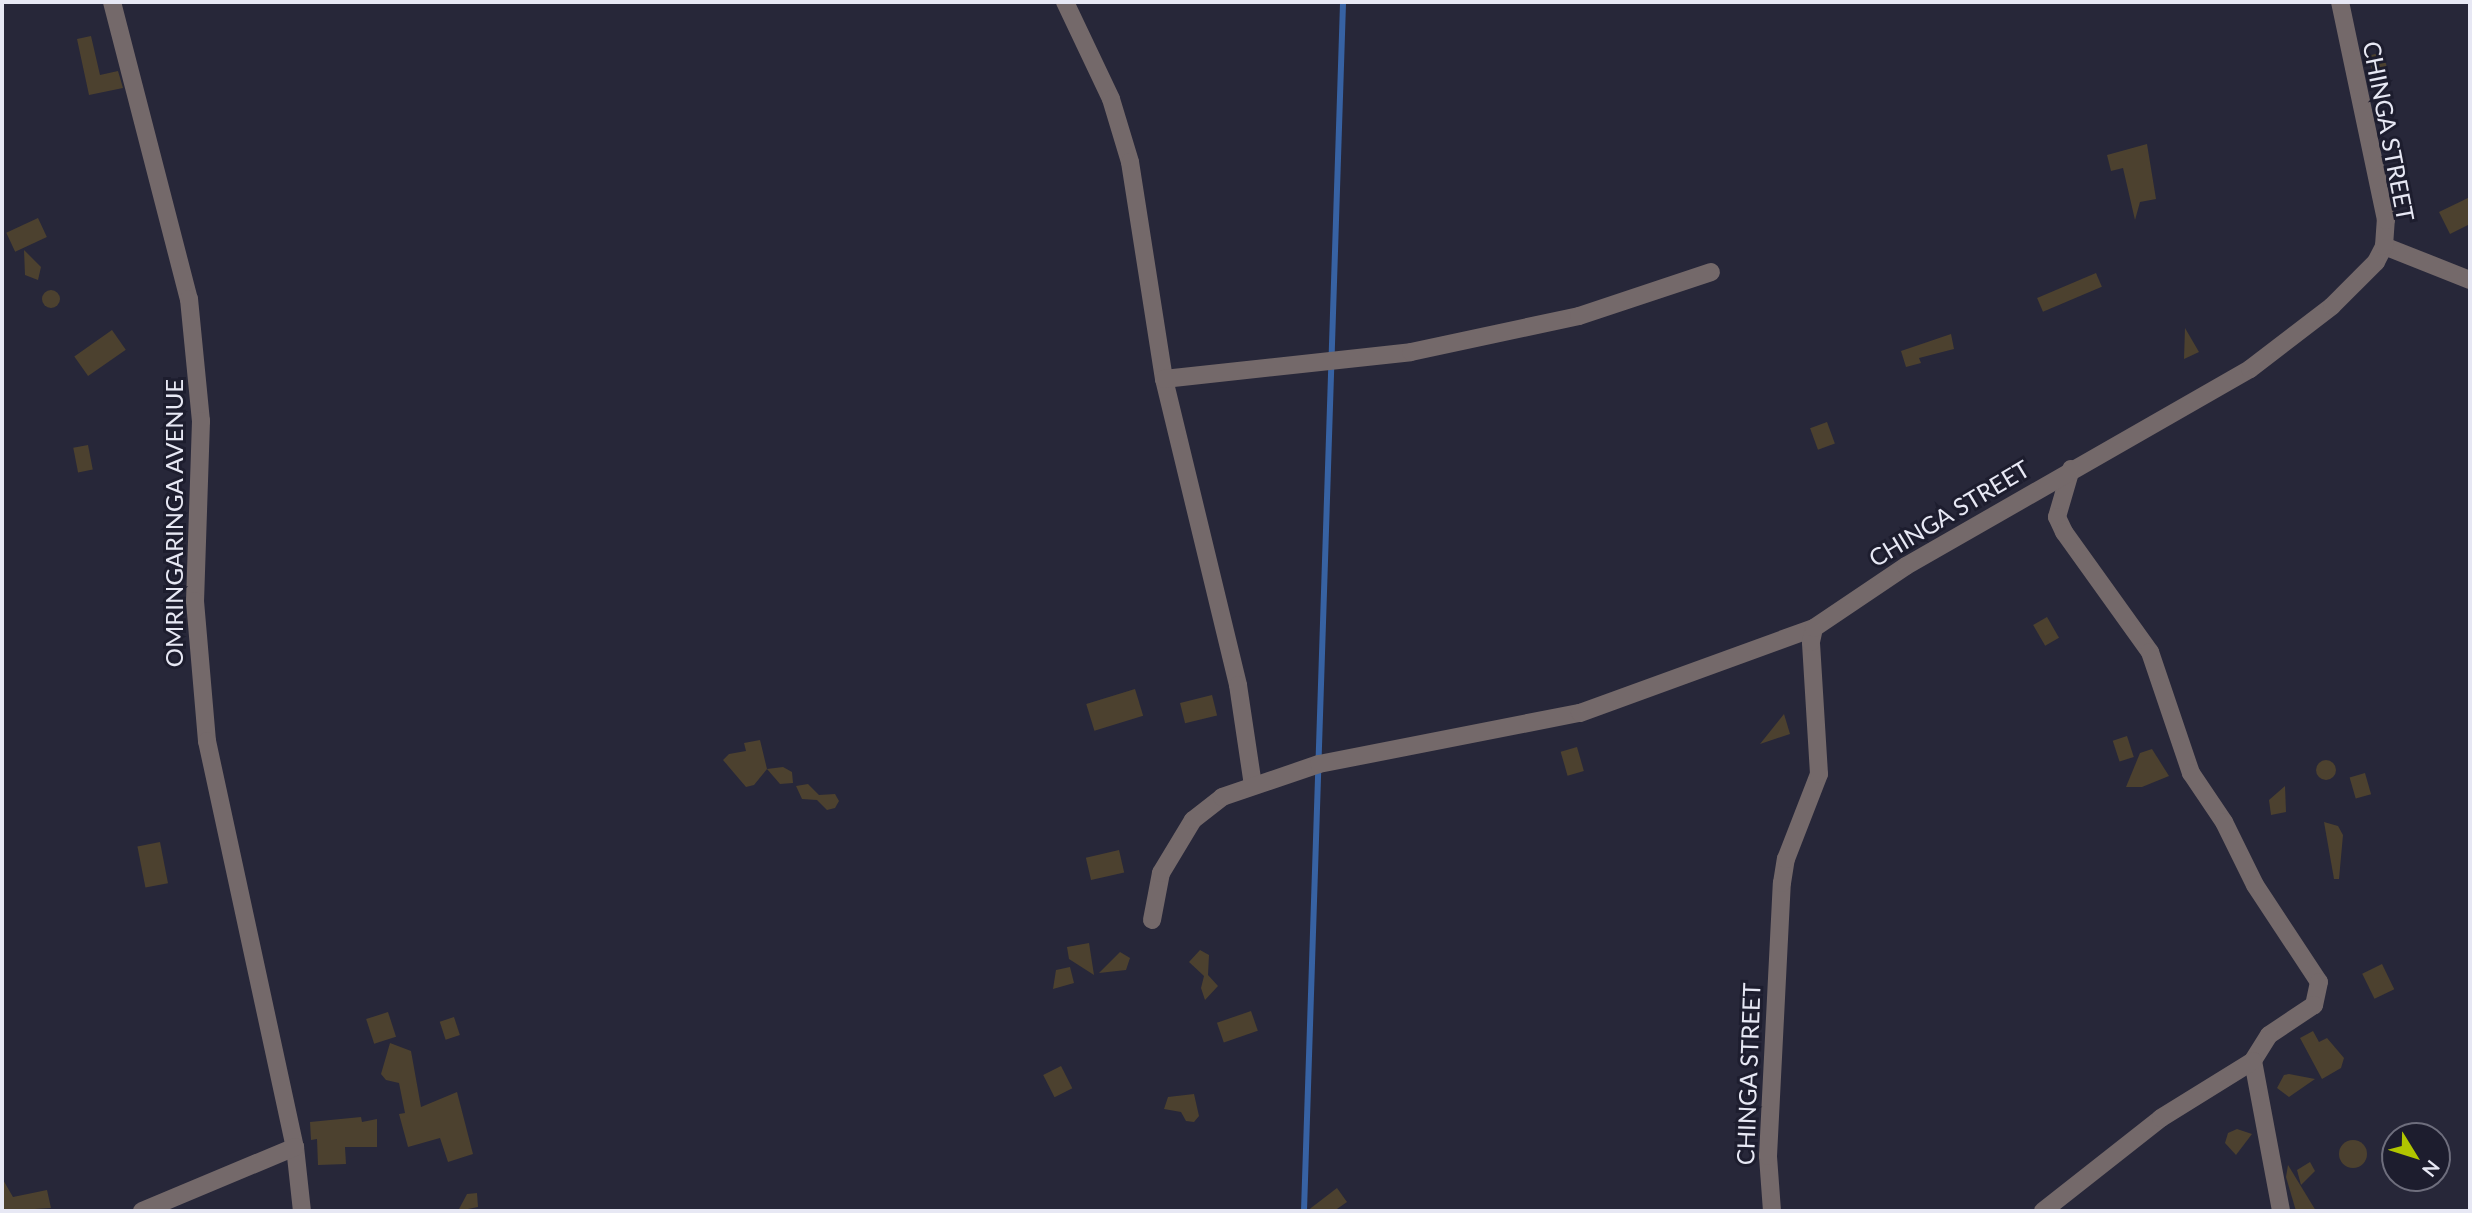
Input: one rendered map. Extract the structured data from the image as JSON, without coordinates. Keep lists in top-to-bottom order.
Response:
{
  "streets": {
    "street": ["CHINGA STREET", "OMRINGARINGA AVENUE"]
  },
  "north": "bottom right"
}
